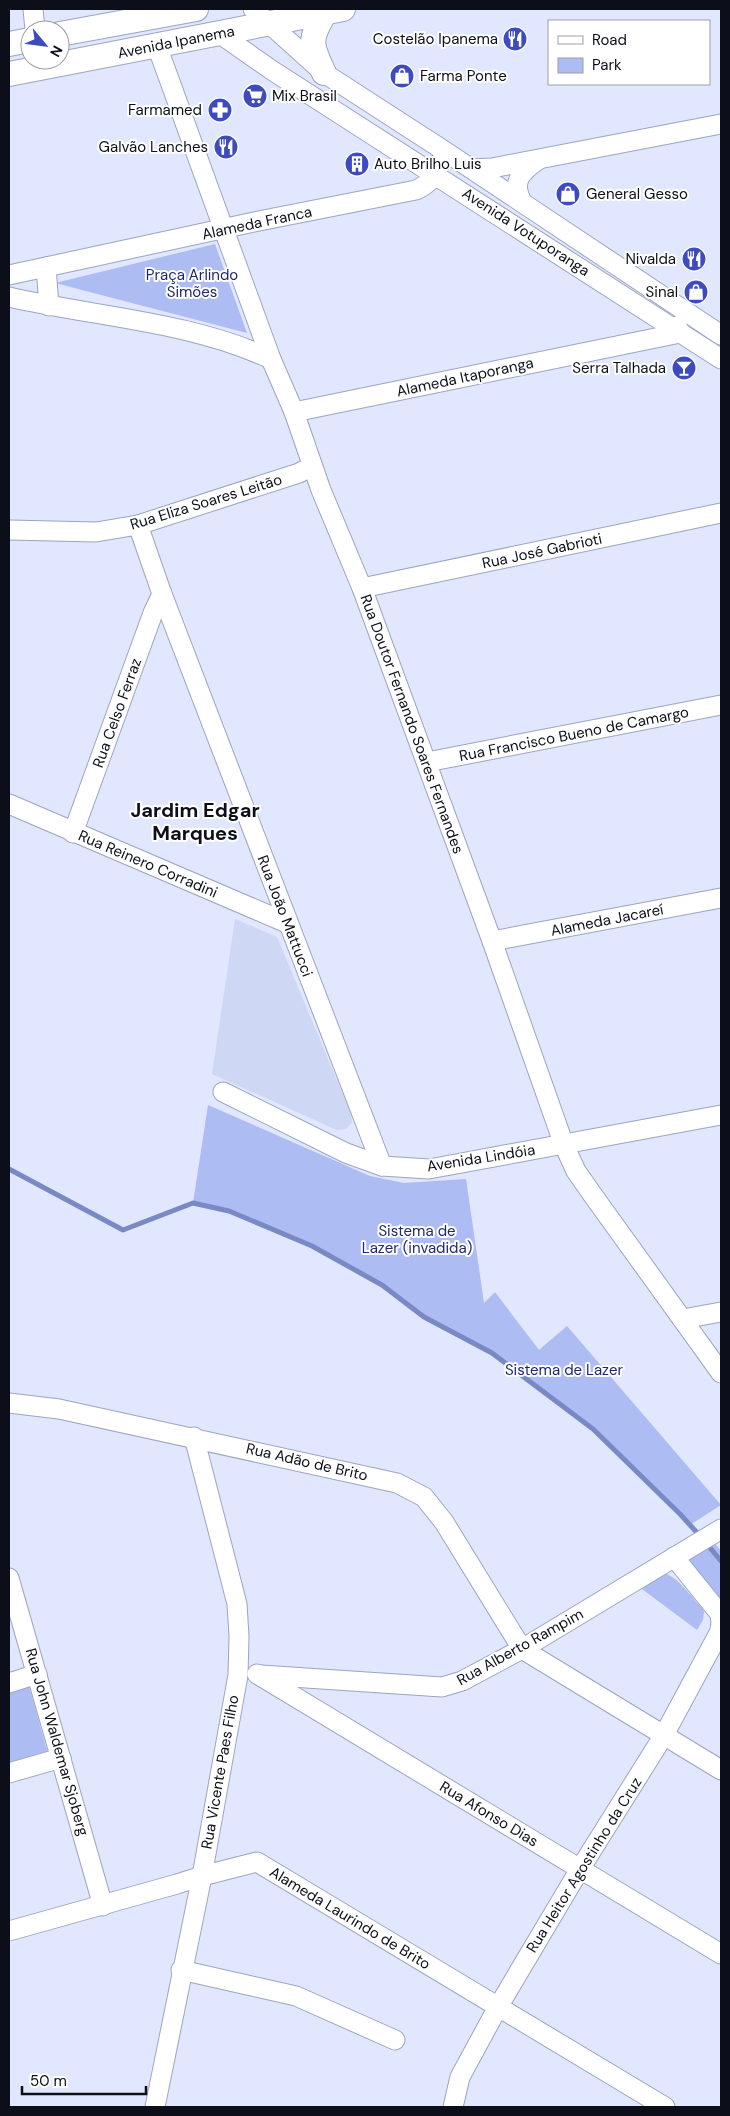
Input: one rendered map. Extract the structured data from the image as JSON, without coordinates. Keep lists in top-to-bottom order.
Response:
{
  "streets": {
    "main road": ["Avenida Ipanema"],
    "street": [
      "Alameda Franca",
      "Avenida Votuporanga",
      "Alameda Itaporanga",
      "Rua Eliza Soares Leitão",
      "Rua José Gabrioti",
      "Rua Celso Ferraz",
      "Rua Doutor Fernando Soares Fernandes",
      "Rua Francisco Bueno de Camargo",
      "Rua Reinero Corradini",
      "Rua João Mattucci",
      "Alameda Jacareí",
      "Avenida Lindóia",
      "Rua Adão de Brito",
      "Rua Alberto Rampim",
      "Rua John Waldemar Sjoberg",
      "Rua Vicente Paes Filho",
      "Rua Afonso Dias",
      "Rua Heitor Agostinho da Cruz",
      "Alameda Laurindo de Brito"
    ]
  },
  "crossings": [
    ["Avenida Ipanema", "Avenida Votuporanga"],
    ["Avenida Ipanema", "Rua Doutor Fernando Soares Fernandes"],
    ["Alameda Franca", "Avenida Votuporanga"],
    ["Alameda Franca", "Rua Doutor Fernando Soares Fernandes"],
    ["Avenida Votuporanga", "Alameda Itaporanga"],
    ["Alameda Itaporanga", "Rua Doutor Fernando Soares Fernandes"],
    ["Rua Eliza Soares Leitão", "Rua Doutor Fernando Soares Fernandes"],
    ["Rua Eliza Soares Leitão", "Rua João Mattucci"],
    ["Rua José Gabrioti", "Rua Doutor Fernando Soares Fernandes"],
    ["Rua Celso Ferraz", "Rua Reinero Corradini"],
    ["Rua Celso Ferraz", "Rua João Mattucci"],
    ["Rua Doutor Fernando Soares Fernandes", "Rua Francisco Bueno de Camargo"],
    ["Rua Doutor Fernando Soares Fernandes", "Alameda Jacareí"],
    ["Rua Doutor Fernando Soares Fernandes", "Avenida Lindóia"],
    ["Rua Reinero Corradini", "Rua João Mattucci"],
    ["Rua João Mattucci", "Avenida Lindóia"],
    ["Rua Adão de Brito", "Rua Alberto Rampim"],
    ["Rua Adão de Brito", "Rua Vicente Paes Filho"],
    ["Rua Alberto Rampim", "Rua Vicente Paes Filho"],
    ["Rua Alberto Rampim", "Rua Afonso Dias"],
    ["Rua Alberto Rampim", "Rua Heitor Agostinho da Cruz"],
    ["Rua John Waldemar Sjoberg", "Alameda Laurindo de Brito"],
    ["Rua Vicente Paes Filho", "Alameda Laurindo de Brito"],
    ["Rua Afonso Dias", "Rua Heitor Agostinho da Cruz"],
    ["Rua Heitor Agostinho da Cruz", "Alameda Laurindo de Brito"]
  ],
  "districts": ["Jardim Edgar Marques"],
  "parks": ["Praça Arlindo Simões", "Sistema de Lazer (invadida)", "Sistema de Lazer"],
  "places": {
    "restaurant": ["Costelão Ipanema", "Galvão Lanches", "Nivalda"],
    "shop": ["Farma Ponte", "General Gesso", "Sinal"],
    "supermarket": ["Mix Brasil"],
    "pharmacy": ["Farmamed"],
    "building": ["Auto Brilho Luis"],
    "bar": ["Serra Talhada"]
  },
  "legend": ["Road", "Park"],
  "scale_bar": "50 m",
  "north": "bottom right"
}
